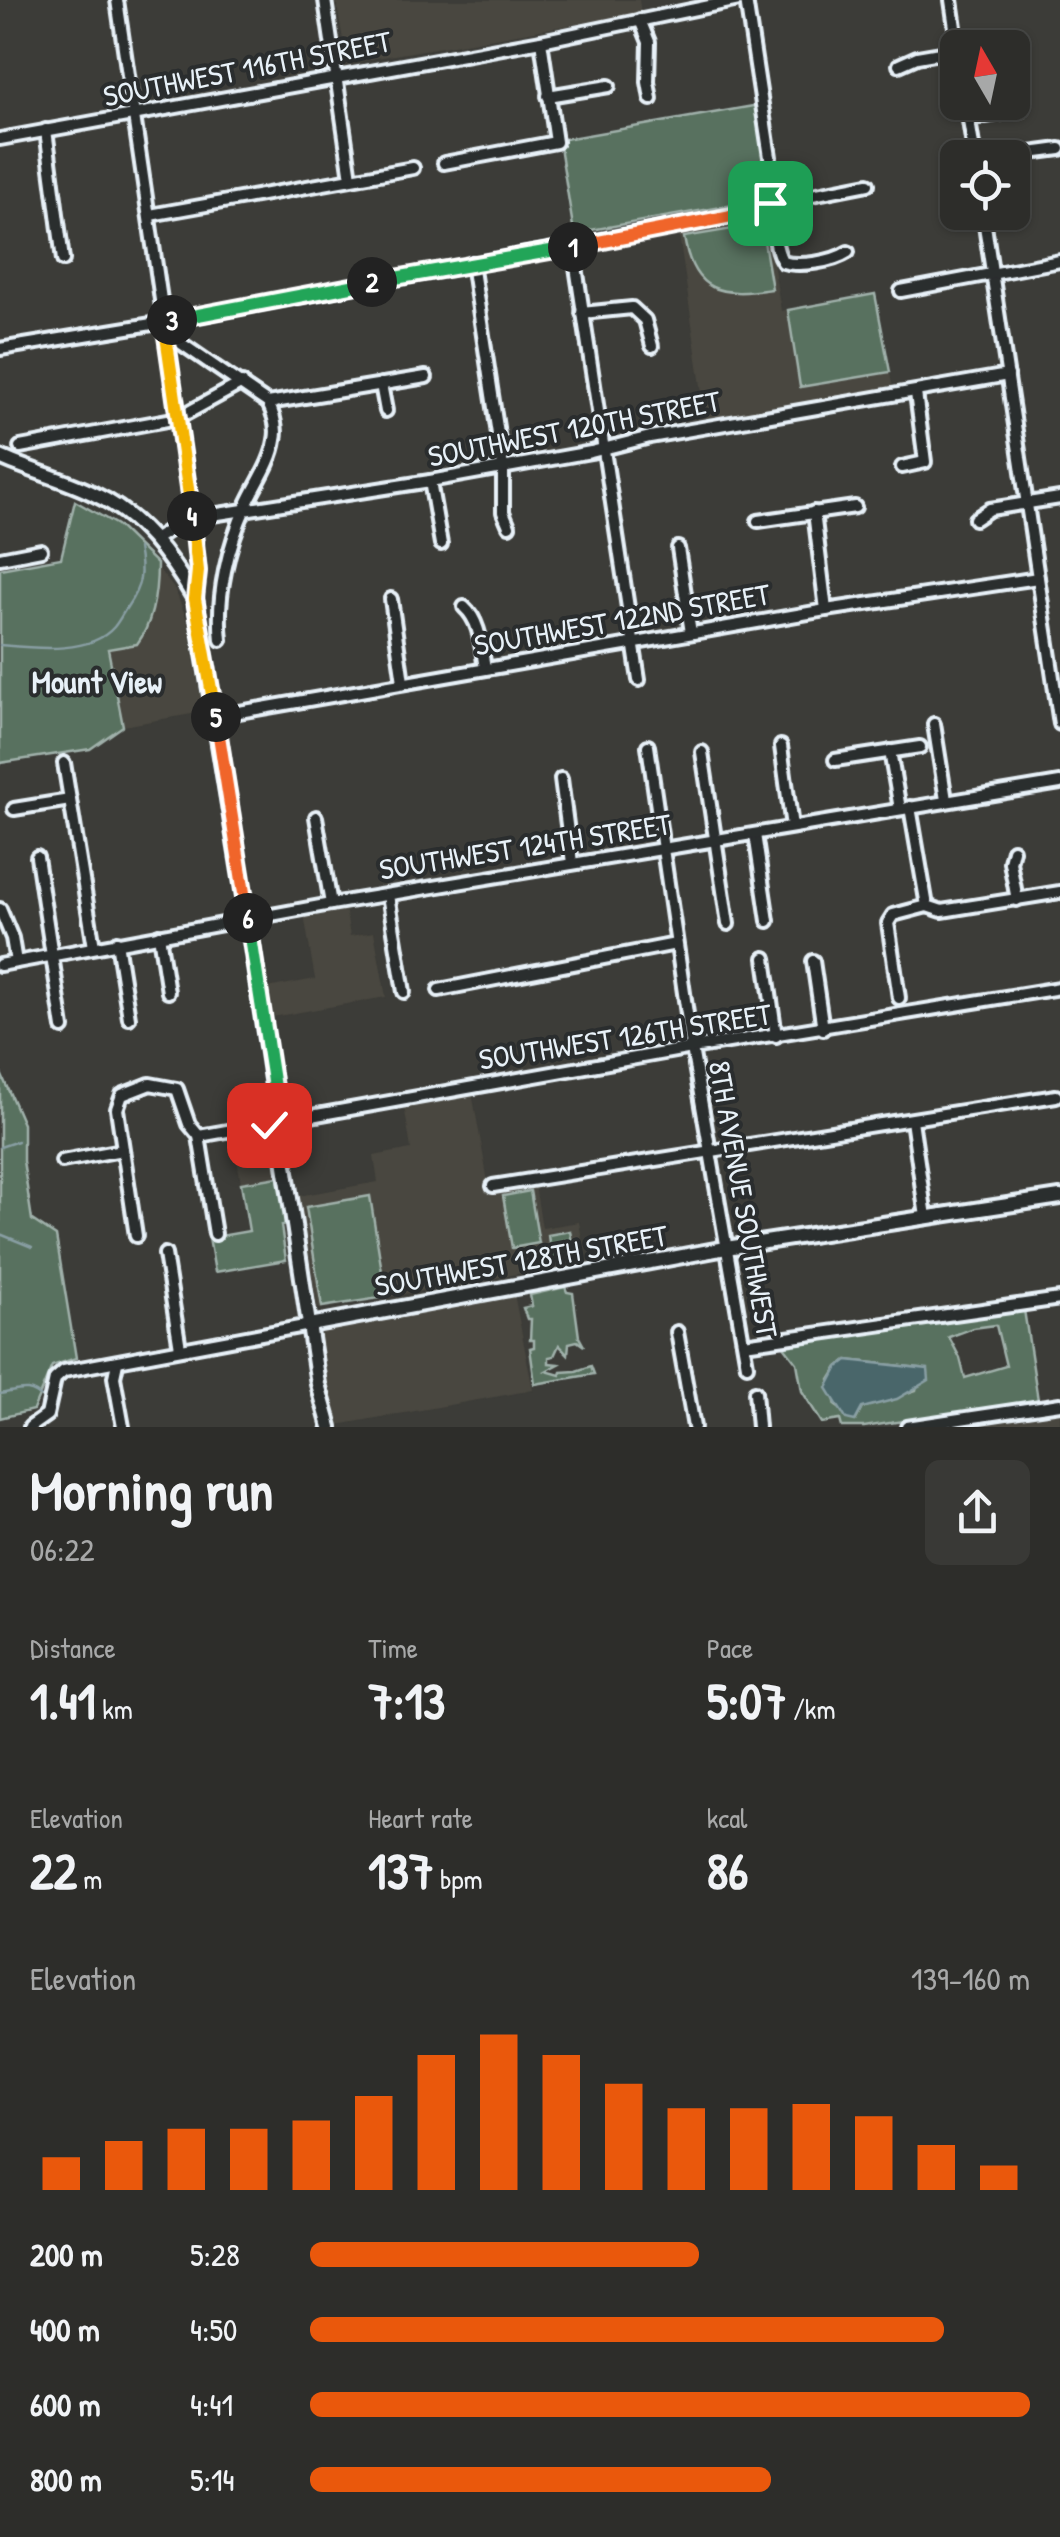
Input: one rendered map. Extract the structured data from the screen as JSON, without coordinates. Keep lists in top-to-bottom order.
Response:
{
  "streets": {
    "main road": ["SOUTHWEST 128TH STREET"],
    "street": [
      "SOUTHWEST 116TH STREET",
      "SOUTHWEST 120TH STREET",
      "SOUTHWEST 122ND STREET",
      "SOUTHWEST 124TH STREET",
      "SOUTHWEST 126TH STREET",
      "8TH AVENUE SOUTHWEST"
    ]
  },
  "crossings": [
    ["SOUTHWEST 124TH STREET", "8TH AVENUE SOUTHWEST"],
    ["SOUTHWEST 126TH STREET", "8TH AVENUE SOUTHWEST"],
    ["8TH AVENUE SOUTHWEST", "SOUTHWEST 128TH STREET"]
  ],
  "districts": ["Mount View"],
  "north": "top",
  "page": {
    "pins": [
      "1",
      "2",
      "3",
      "4",
      "5",
      "6"
    ],
    "heading": ["Morning run", "06:22"],
    "stats": [
      ["Distance", "1.41 km"],
      ["Time", "7:13"],
      ["Pace", "5:07 /km"],
      ["Elevation", "22 m"],
      ["Heart rate", "137 bpm"],
      ["kcal", "86"]
    ],
    "chart": ["Elevation", "139–160 m"],
    "list": [
      {
        "name": "200 m",
        "note": "5:28"
      },
      {
        "name": "400 m",
        "note": "4:50"
      },
      {
        "name": "600 m",
        "note": "4:41"
      },
      {
        "name": "800 m",
        "note": "5:14"
      }
    ]
  }
}
